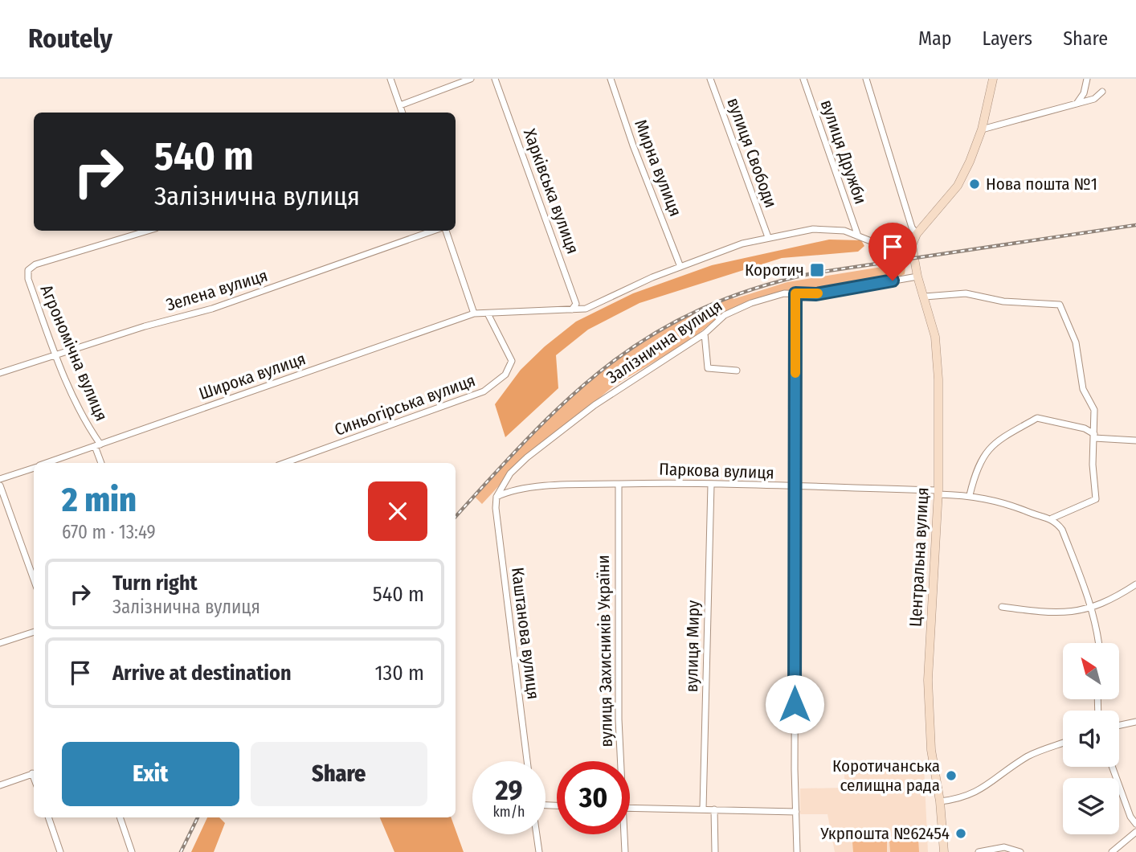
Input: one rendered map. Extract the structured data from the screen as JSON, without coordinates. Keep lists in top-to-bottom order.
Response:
{
  "streets": {
    "street": [
      "вулиця Дружби",
      "вулиця Свободи",
      "Мирна вулиця",
      "Харківська вулиця",
      "Зелена вулиця",
      "Залізнична вулиця",
      "Агрономічна вулиця",
      "Широка вулиця",
      "Синьогірська вулиця",
      "Паркова вулиця",
      "Центральна вулиця",
      "Каштанова вулиця",
      "вулиця Миру",
      "вулиця Захисників України"
    ]
  },
  "crossings": [
    ["вулиця Дружби", "Широка вулиця"],
    ["вулиця Свободи", "Широка вулиця"],
    ["Мирна вулиця", "Широка вулиця"],
    ["Харківська вулиця", "Широка вулиця"],
    ["Зелена вулиця", "Агрономічна вулиця"],
    ["Залізнична вулиця", "Паркова вулиця"],
    ["Залізнична вулиця", "Центральна вулиця"],
    ["Залізнична вулиця", "Каштанова вулиця"],
    ["Агрономічна вулиця", "Широка вулиця"],
    ["Широка вулиця", "Синьогірська вулиця"],
    ["Широка вулиця", "Центральна вулиця"],
    ["Паркова вулиця", "Центральна вулиця"],
    ["Паркова вулиця", "Каштанова вулиця"],
    ["Паркова вулиця", "вулиця Миру"],
    ["Паркова вулиця", "вулиця Захисників України"]
  ],
  "places": {
    "other": ["Нова пошта №1", "Коротичанська селищна рада", "Укрпошта №62454"],
    "transit": ["Коротич"]
  },
  "north": "top left",
  "page": {
    "header": "Routely",
    "nav": ["Map", "Layers", "Share"],
    "turn": ["540 m", "Залізнична вулиця"],
    "heading": ["2 min", "670 m · 13:49"],
    "list": [
      {
        "name": "Turn right",
        "note": "Залізнична вулиця",
        "value": "540 m"
      },
      {
        "name": "Arrive at destination",
        "value": "130 m"
      }
    ],
    "buttons": ["Exit", "Share"],
    "speed": "29 km/h",
    "limit": "30"
  }
}
